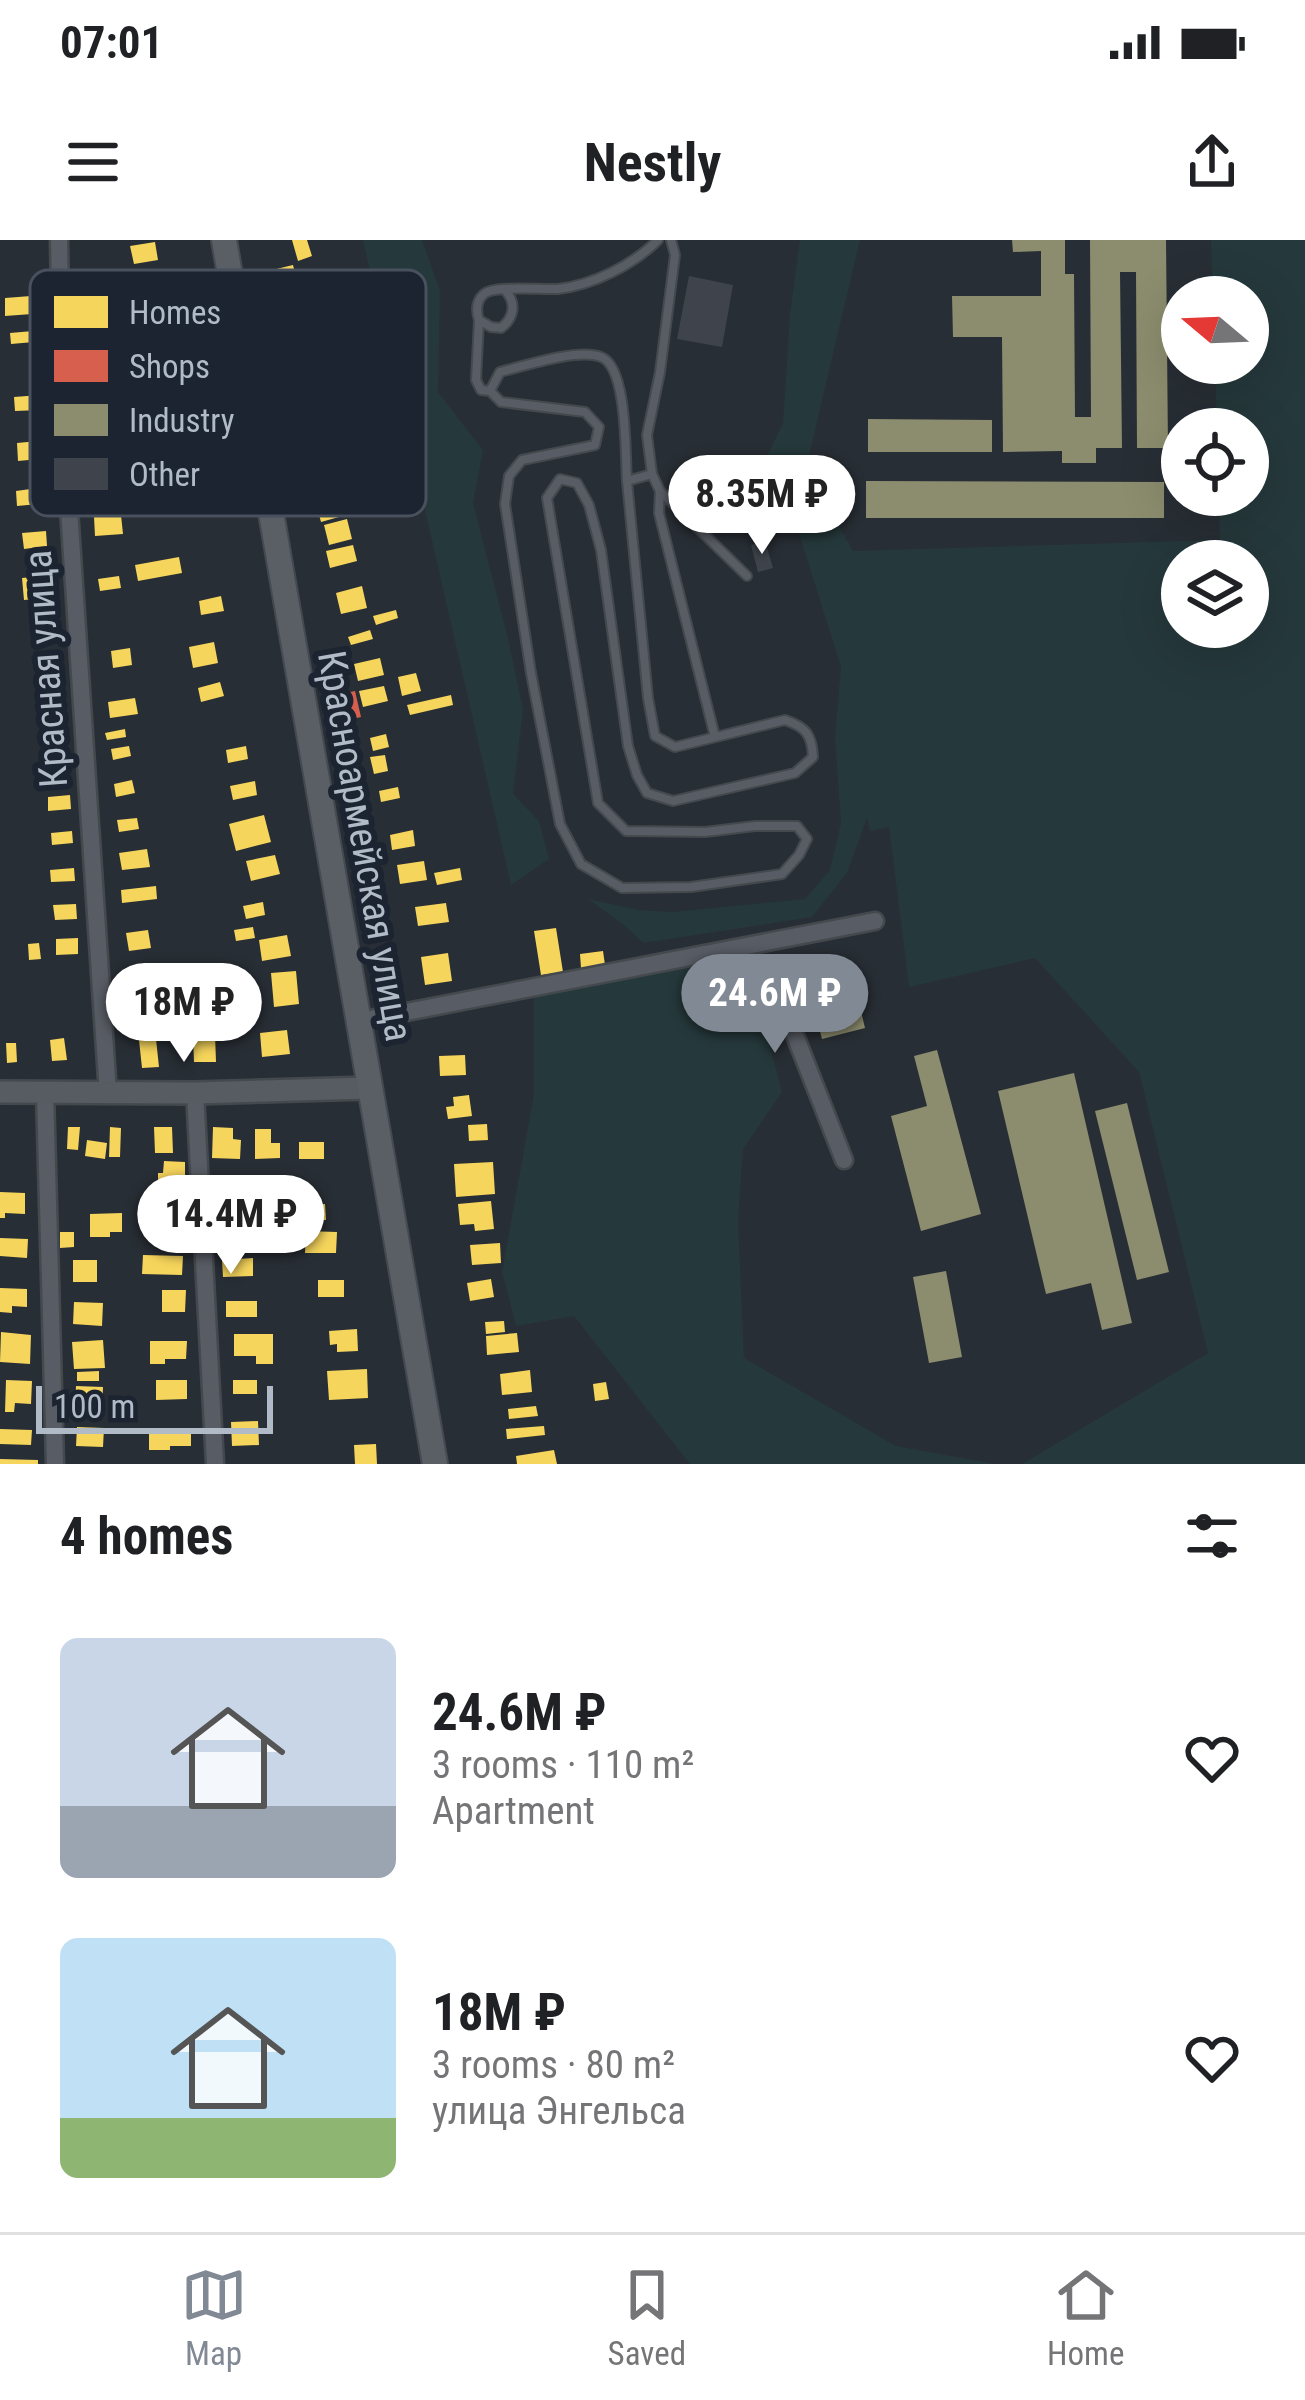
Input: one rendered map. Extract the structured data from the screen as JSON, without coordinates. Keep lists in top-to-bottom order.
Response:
{
  "streets": {
    "main road": ["Красноармейская улица"],
    "street": ["Красная улица"]
  },
  "legend": [
    "Homes",
    "Shops",
    "Industry",
    "Other"
  ],
  "scale_bar": "100 m",
  "north": "left",
  "page": {
    "status": "07:01",
    "header": "Nestly",
    "price": [
      "8.35M ₽",
      "24.6M ₽",
      "18M ₽",
      "14.4M ₽"
    ],
    "scale": "100 m",
    "heading": "4 homes",
    "list": [
      {
        "name": "24.6M ₽",
        "note": "3 rooms · 110 m² · Apartment"
      },
      {
        "name": "18M ₽",
        "note": "3 rooms · 80 m² · улица Энгельса"
      }
    ],
    "tabs": ["Map", "Saved", "Home"]
  }
}
